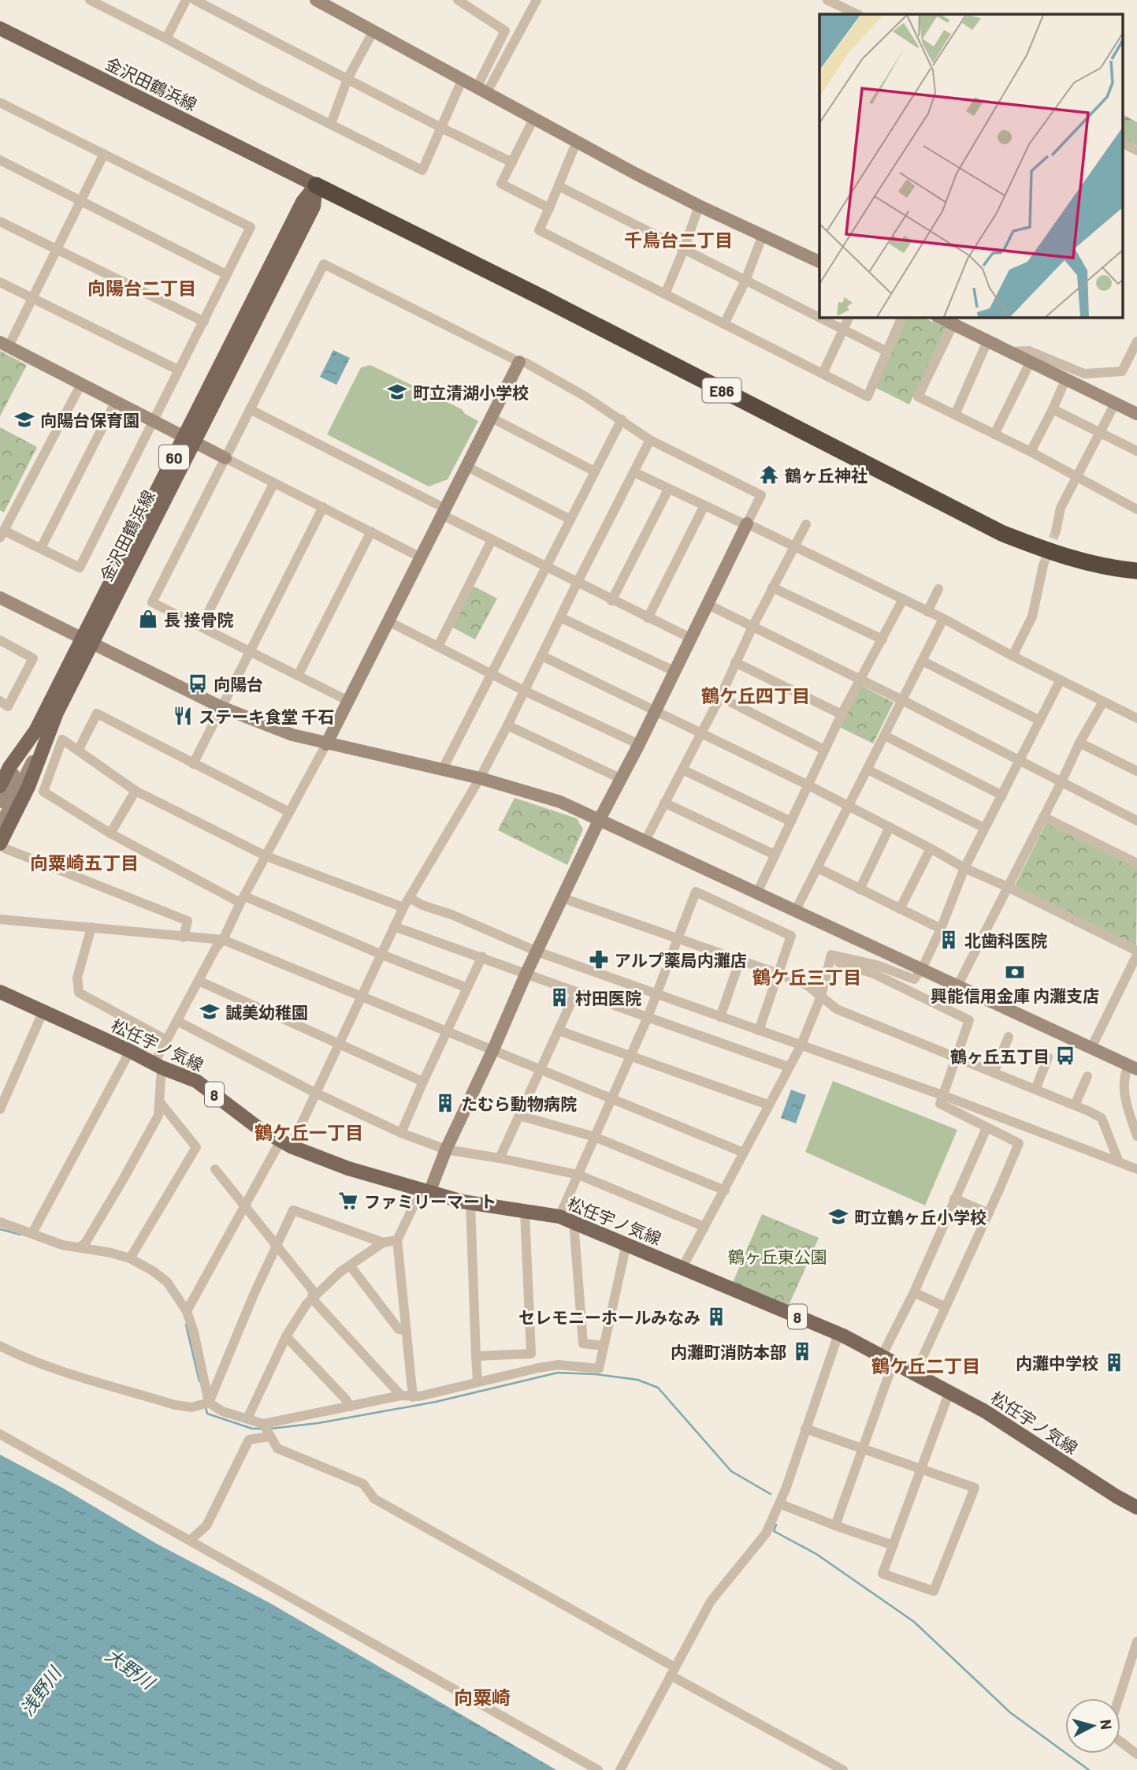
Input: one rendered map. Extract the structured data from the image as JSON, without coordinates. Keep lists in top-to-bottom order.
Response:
{
  "streets": {
    "highway": ["E86"],
    "main road": [
      "金沢田鶴浜線",
      "60",
      "松任宇ノ気線",
      "8"
    ]
  },
  "crossings": [
    ["金沢田鶴浜線", "E86"]
  ],
  "districts": [
    "千鳥台二丁目",
    "向陽台二丁目",
    "鶴ケ丘四丁目",
    "向粟崎五丁目",
    "鶴ケ丘三丁目",
    "鶴ケ丘一丁目",
    "鶴ケ丘二丁目",
    "向粟崎"
  ],
  "water": ["大野川", "浅野川"],
  "parks": ["鶴ヶ丘東公園"],
  "places": {
    "school or university": [
      "町立清湖小学校",
      "向陽台保育園",
      "誠美幼稚園",
      "町立鶴ヶ丘小学校"
    ],
    "temple": ["鶴ヶ丘神社"],
    "shop": ["長 接骨院"],
    "bus stop": ["向陽台", "鶴ヶ丘五丁目"],
    "restaurant": ["ステーキ食堂 千石"],
    "building": [
      "北歯科医院",
      "村田医院",
      "たむら動物病院",
      "セレモニーホールみなみ",
      "内灘町消防本部",
      "内灘中学校"
    ],
    "pharmacy": ["アルプ薬局内灘店"],
    "bank": ["興能信用金庫 内灘支店"],
    "supermarket": ["ファミリーマート"]
  },
  "north": "right"
}
